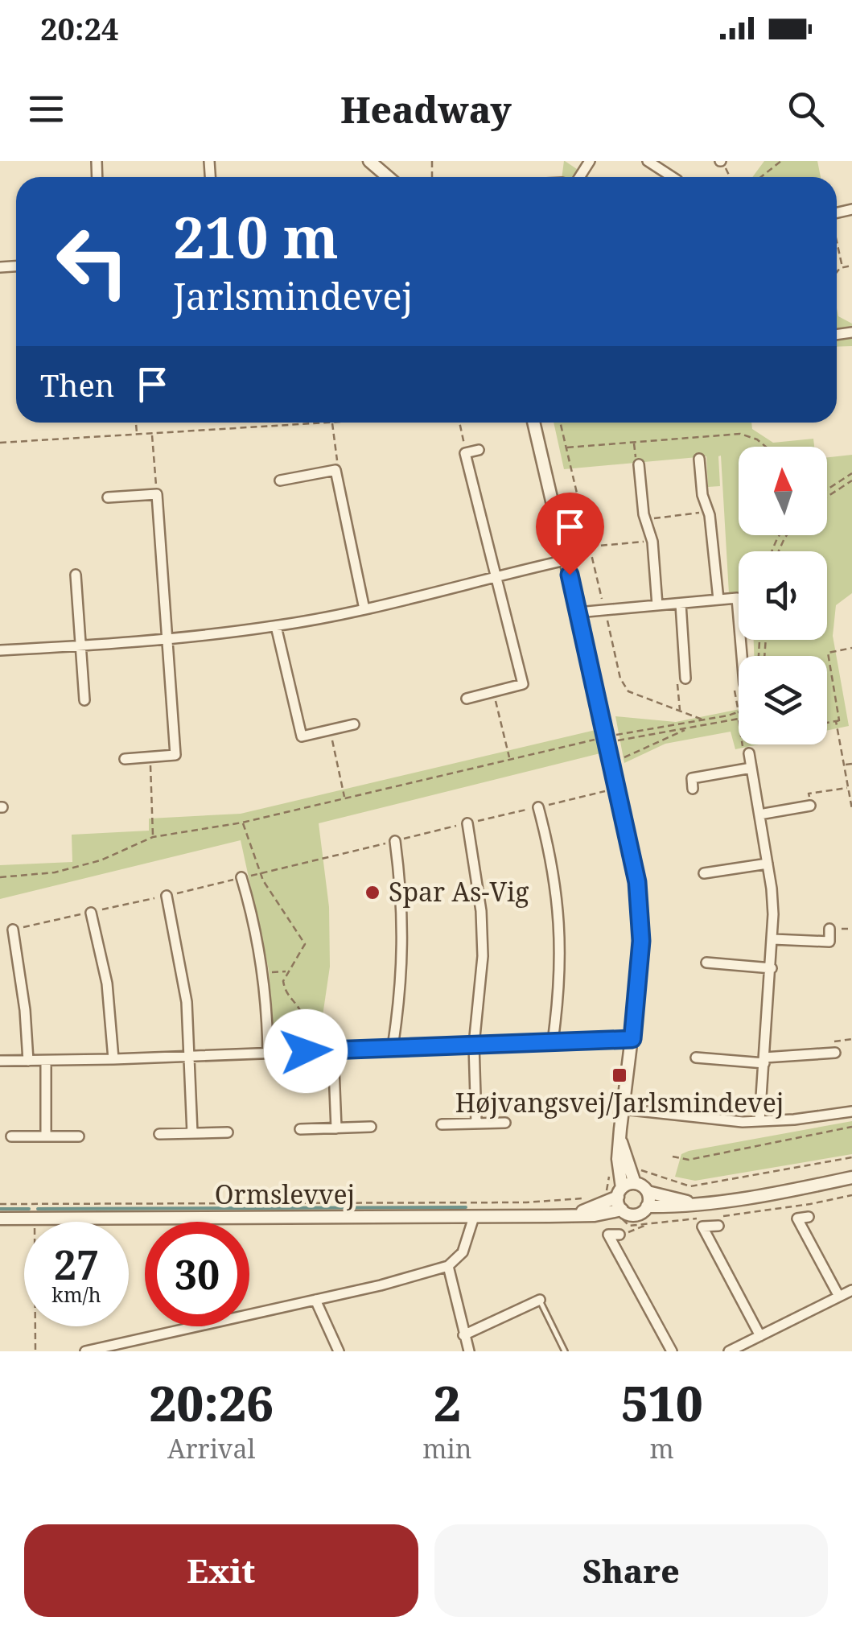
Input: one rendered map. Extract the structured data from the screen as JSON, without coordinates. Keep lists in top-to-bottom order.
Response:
{
  "streets": {
    "street": ["Ormslevvej"]
  },
  "places": {
    "other": ["Spar As-Vig"],
    "transit": ["Højvangsvej/Jarlsmindevej"]
  },
  "north": "top",
  "page": {
    "status": "20:24",
    "header": "Headway",
    "turn": ["210 m", "Jarlsmindevej"],
    "then": "Then",
    "speed": "27 km/h",
    "limit": "30",
    "eta": [
      "20:26",
      "Arrival",
      "2",
      "min",
      "510",
      "m"
    ],
    "buttons": ["Exit", "Share"]
  }
}
